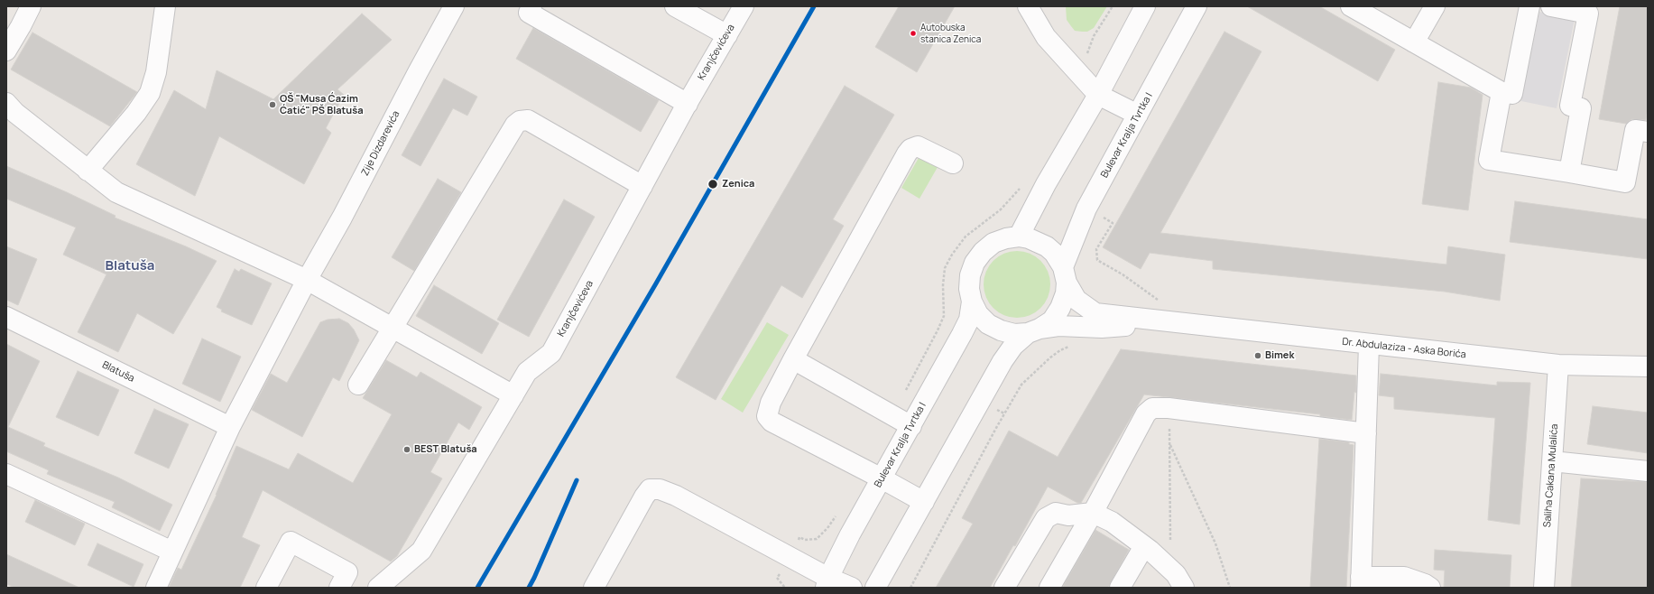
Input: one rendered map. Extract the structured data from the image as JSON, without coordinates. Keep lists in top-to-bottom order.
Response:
{
  "streets": {
    "street": [
      "Kranjčevićeva",
      "Bulevar Kralja Tvrtka I",
      "Zije Dizdarevića",
      "Dr. Abdulaziza - Aska Borića",
      "Blatuša",
      "Saliha Cakana Mulalića"
    ]
  },
  "crossings": [
    ["Bulevar Kralja Tvrtka I", "Dr. Abdulaziza - Aska Borića"],
    ["Dr. Abdulaziza - Aska Borića", "Saliha Cakana Mulalića"]
  ],
  "districts": ["Blatuša"],
  "places": [
    "Autobuska stanica Zenica",
    "OŠ \"Musa Ćazim Ćatić\" PŠ Blatuša",
    "Zenica",
    "Bimek",
    "BEST Blatuša"
  ]
}
